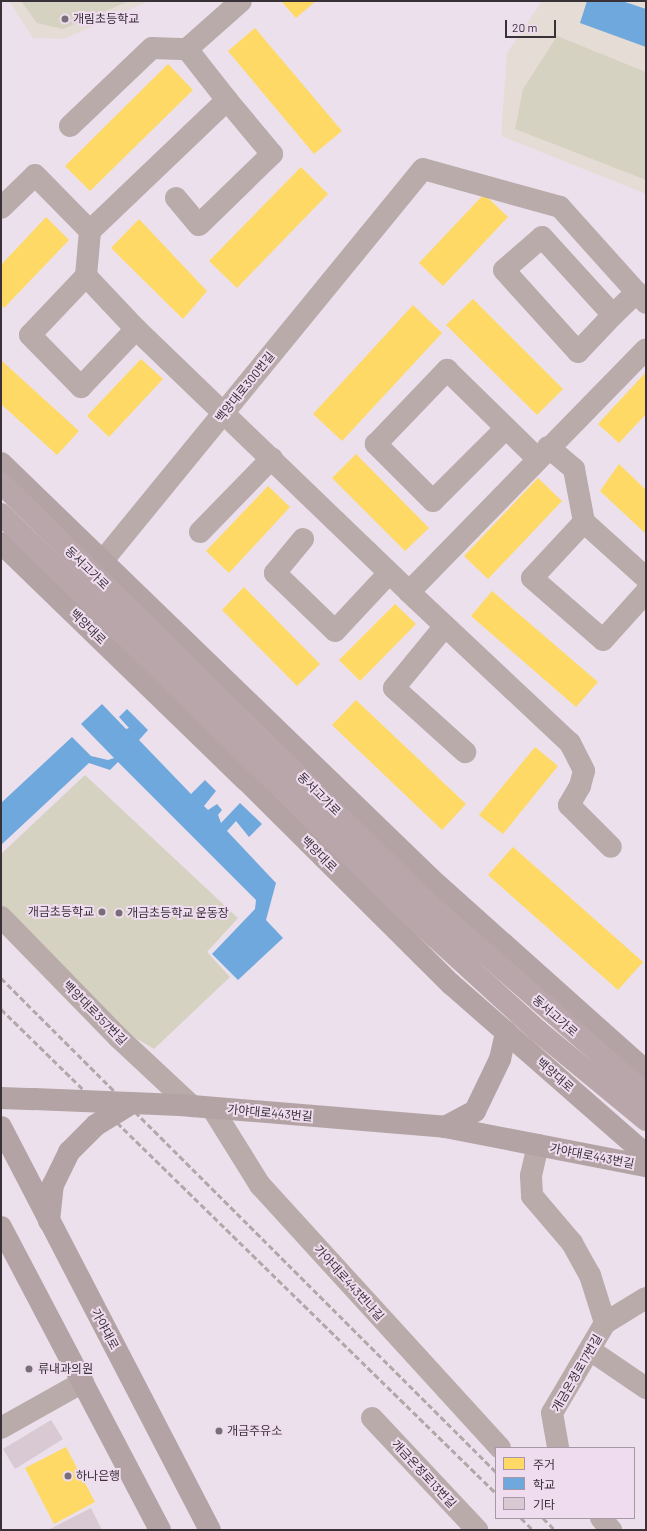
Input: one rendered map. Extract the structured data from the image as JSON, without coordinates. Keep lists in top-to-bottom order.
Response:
{
  "streets": {
    "highway": ["동서고가로"],
    "main road": ["백양대로", "가야대로443번길", "가야대로"],
    "street": [
      "백양대로300번길",
      "백양대로357번길",
      "가야대로443번나길",
      "개금온정로17번길",
      "개금온정로13번길"
    ]
  },
  "crossings": [
    ["백양대로300번길", "백양대로"],
    ["백양대로357번길", "가야대로443번길"],
    ["백양대로357번길", "가야대로443번나길"],
    ["가야대로443번길", "가야대로443번나길"],
    ["가야대로443번길", "개금온정로17번길"]
  ],
  "places": [
    "개림초등학교",
    "개금초등학교",
    "개금초등학교 운동장",
    "류내과의원",
    "개금주유소",
    "하나은행"
  ],
  "legend": ["주거", "학교", "기타"],
  "scale_bar": "20 m"
}
